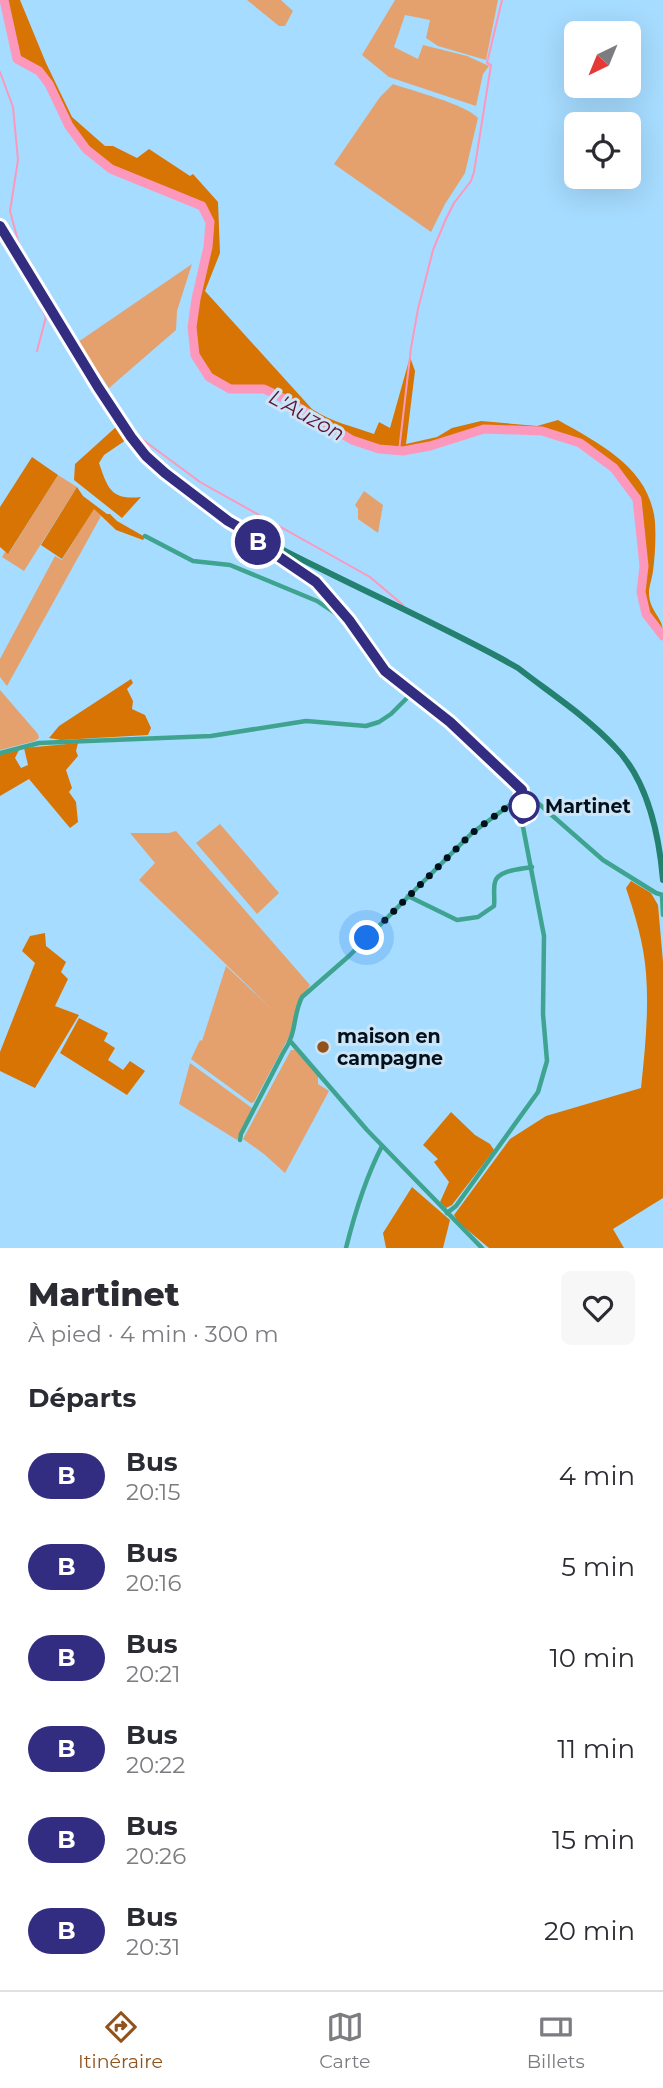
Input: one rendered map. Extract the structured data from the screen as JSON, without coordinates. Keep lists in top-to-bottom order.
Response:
{
  "water": ["L'Auzon"],
  "places": ["Martinet", "maison en campagne"],
  "lines": ["bus line B"],
  "north": "bottom left",
  "page": {
    "on_map": "B",
    "heading": [
      ["Martinet", "À pied · 4 min · 300 m"],
      "Départs"
    ],
    "list": [
      {
        "mark": "B",
        "name": "Bus",
        "note": "20:15",
        "value": "4 min"
      },
      {
        "mark": "B",
        "name": "Bus",
        "note": "20:16",
        "value": "5 min"
      },
      {
        "mark": "B",
        "name": "Bus",
        "note": "20:21",
        "value": "10 min"
      },
      {
        "mark": "B",
        "name": "Bus",
        "note": "20:22",
        "value": "11 min"
      },
      {
        "mark": "B",
        "name": "Bus",
        "note": "20:26",
        "value": "15 min"
      },
      {
        "mark": "B",
        "name": "Bus",
        "note": "20:31",
        "value": "20 min"
      }
    ],
    "tabs": ["Itinéraire", "Carte", "Billets"]
  }
}
